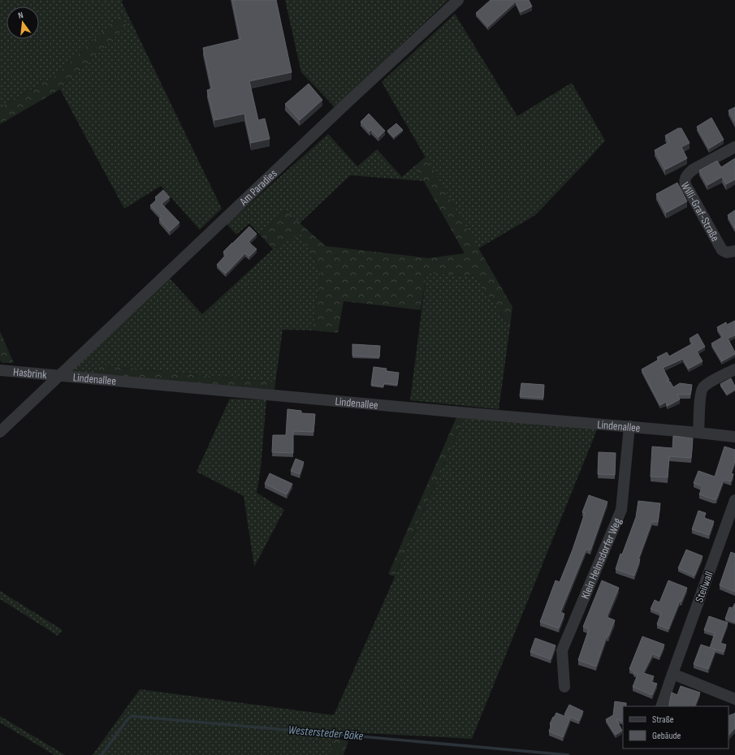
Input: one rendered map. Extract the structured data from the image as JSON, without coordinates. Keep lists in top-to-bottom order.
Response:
{
  "streets": {
    "street": [
      "Am Paradies",
      "Willi-Graf-Straße",
      "Hasbrink",
      "Lindenallee",
      "Klein Helmsdorfer Weg",
      "Steilwall"
    ]
  },
  "crossings": [
    ["Am Paradies", "Hasbrink"],
    ["Am Paradies", "Lindenallee"],
    ["Hasbrink", "Lindenallee"],
    ["Lindenallee", "Klein Helmsdorfer Weg"]
  ],
  "water": ["Westersteder Bäke"],
  "legend": ["Straße", "Gebäude"],
  "north": "top"
}
